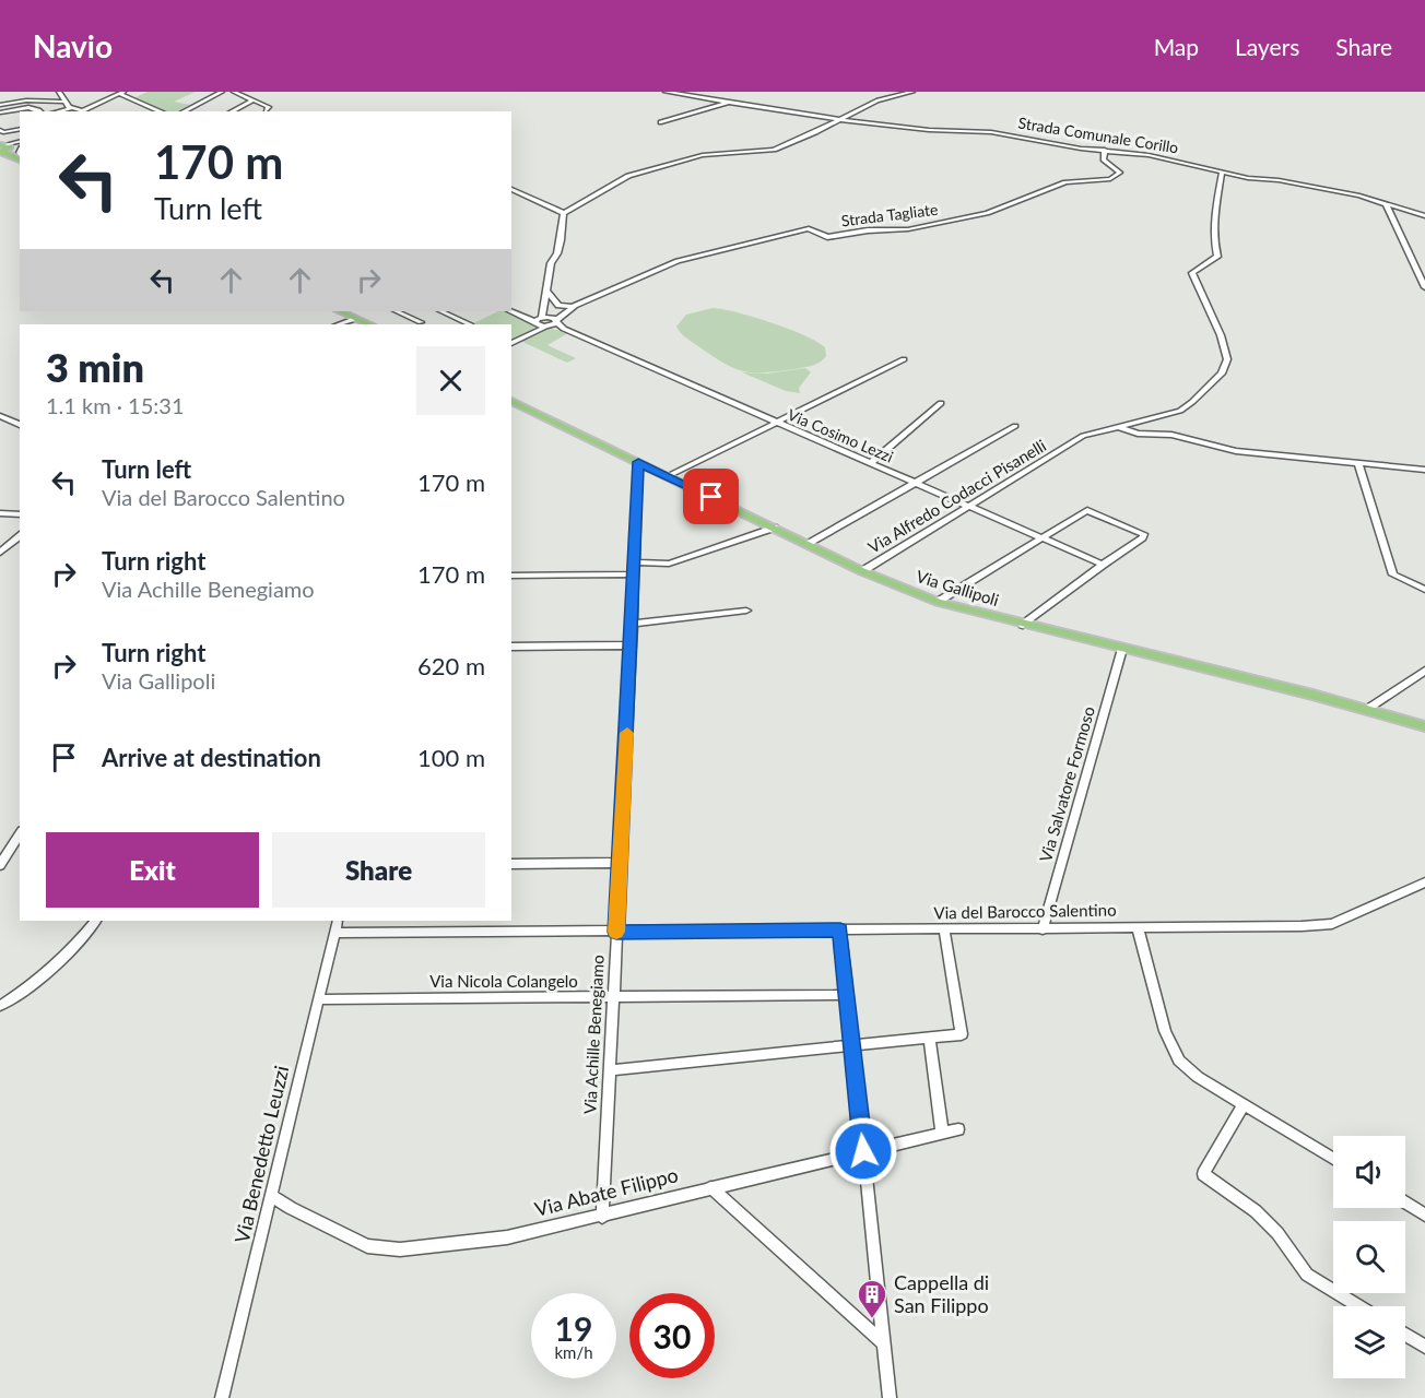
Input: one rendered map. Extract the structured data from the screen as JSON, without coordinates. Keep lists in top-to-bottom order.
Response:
{
  "streets": {
    "main road": ["Via Gallipoli"],
    "street": [
      "Strada Comunale Corillo",
      "Strada Tagliate",
      "Via Cosimo Lezzi",
      "Via Alfredo Codacci Pisanelli",
      "Via Salvatore Formoso",
      "Via del Barocco Salentino",
      "Via Nicola Colangelo",
      "Via Achille Benegiamo",
      "Via Benedetto Leuzzi",
      "Via Abate Filippo"
    ]
  },
  "crossings": [
    ["Strada Comunale Corillo", "Strada Tagliate"],
    ["Strada Comunale Corillo", "Via Alfredo Codacci Pisanelli"],
    ["Strada Tagliate", "Via Cosimo Lezzi"],
    ["Via Cosimo Lezzi", "Via Alfredo Codacci Pisanelli"],
    ["Via Alfredo Codacci Pisanelli", "Via Gallipoli"],
    ["Via Gallipoli", "Via Salvatore Formoso"],
    ["Via Gallipoli", "Via Achille Benegiamo"],
    ["Via Salvatore Formoso", "Via del Barocco Salentino"],
    ["Via del Barocco Salentino", "Via Achille Benegiamo"],
    ["Via del Barocco Salentino", "Via Benedetto Leuzzi"],
    ["Via Nicola Colangelo", "Via Achille Benegiamo"],
    ["Via Nicola Colangelo", "Via Benedetto Leuzzi"],
    ["Via Achille Benegiamo", "Via Abate Filippo"],
    ["Via Benedetto Leuzzi", "Via Abate Filippo"]
  ],
  "places": {
    "building": ["Cappella di San Filippo"]
  },
  "page": {
    "header": "Navio",
    "nav": ["Map", "Layers", "Share"],
    "turn": ["170 m", "Turn left"],
    "heading": ["3 min", "1.1 km · 15:31"],
    "list": [
      {
        "name": "Turn left",
        "note": "Via del Barocco Salentino",
        "value": "170 m"
      },
      {
        "name": "Turn right",
        "note": "Via Achille Benegiamo",
        "value": "170 m"
      },
      {
        "name": "Turn right",
        "note": "Via Gallipoli",
        "value": "620 m"
      },
      {
        "name": "Arrive at destination",
        "value": "100 m"
      }
    ],
    "buttons": ["Exit", "Share"],
    "speed": "19 km/h",
    "limit": "30"
  }
}
